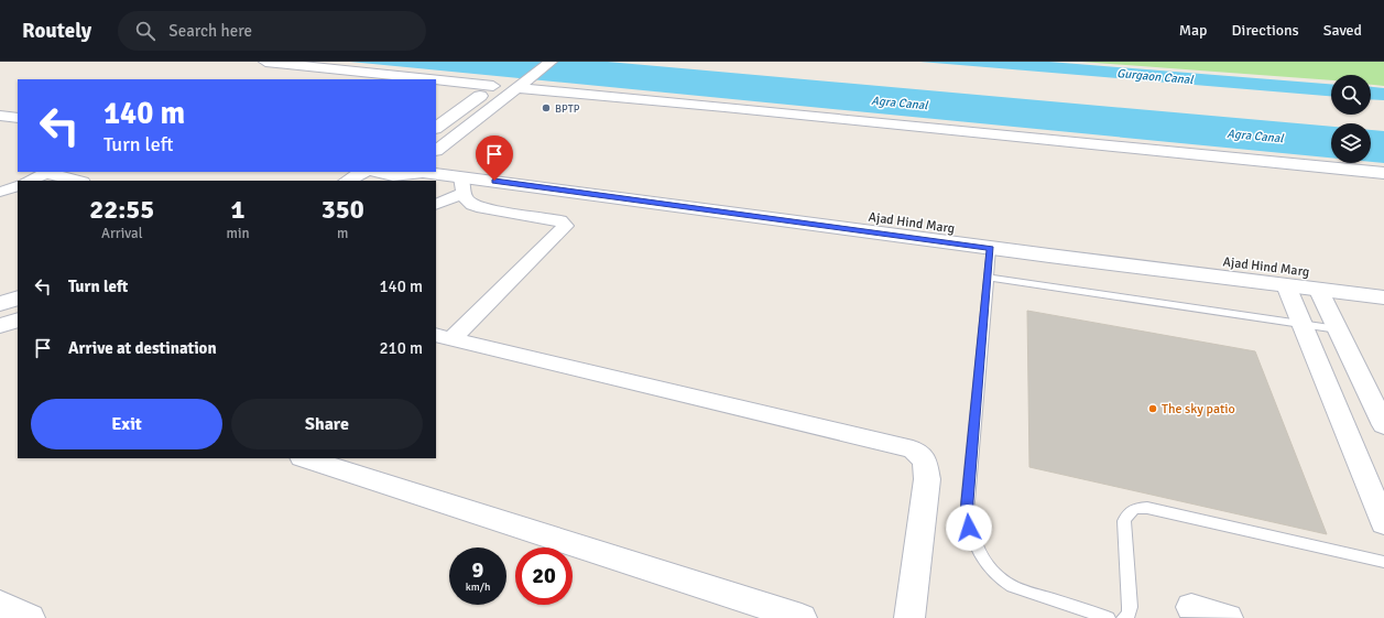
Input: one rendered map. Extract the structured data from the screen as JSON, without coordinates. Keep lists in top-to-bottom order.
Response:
{
  "streets": {
    "street": ["Ajad Hind Marg"]
  },
  "water": ["Gurgaon Canal", "Agra Canal"],
  "places": ["BPTP", "The sky patio"],
  "page": {
    "header": "Routely",
    "search": "Search here",
    "nav": ["Map", "Directions", "Saved"],
    "turn": ["140 m", "Turn left"],
    "eta": [
      "22:55",
      "Arrival",
      "1",
      "min",
      "350",
      "m"
    ],
    "list": [
      {
        "name": "Turn left",
        "value": "140 m"
      },
      {
        "name": "Arrive at destination",
        "value": "210 m"
      }
    ],
    "buttons": ["Exit", "Share"],
    "speed": "9 km/h",
    "limit": "20"
  }
}
